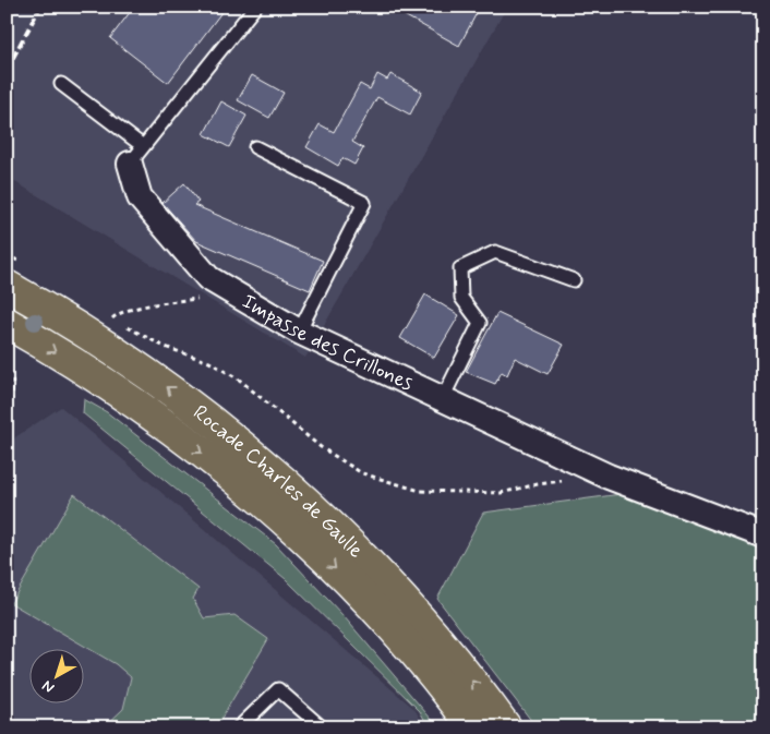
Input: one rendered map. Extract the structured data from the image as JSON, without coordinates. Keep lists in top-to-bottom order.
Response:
{
  "streets": {
    "main road": ["Rocade Charles de Gaulle"],
    "street": ["Impasse des Crillones"]
  },
  "north": "bottom left"
}
